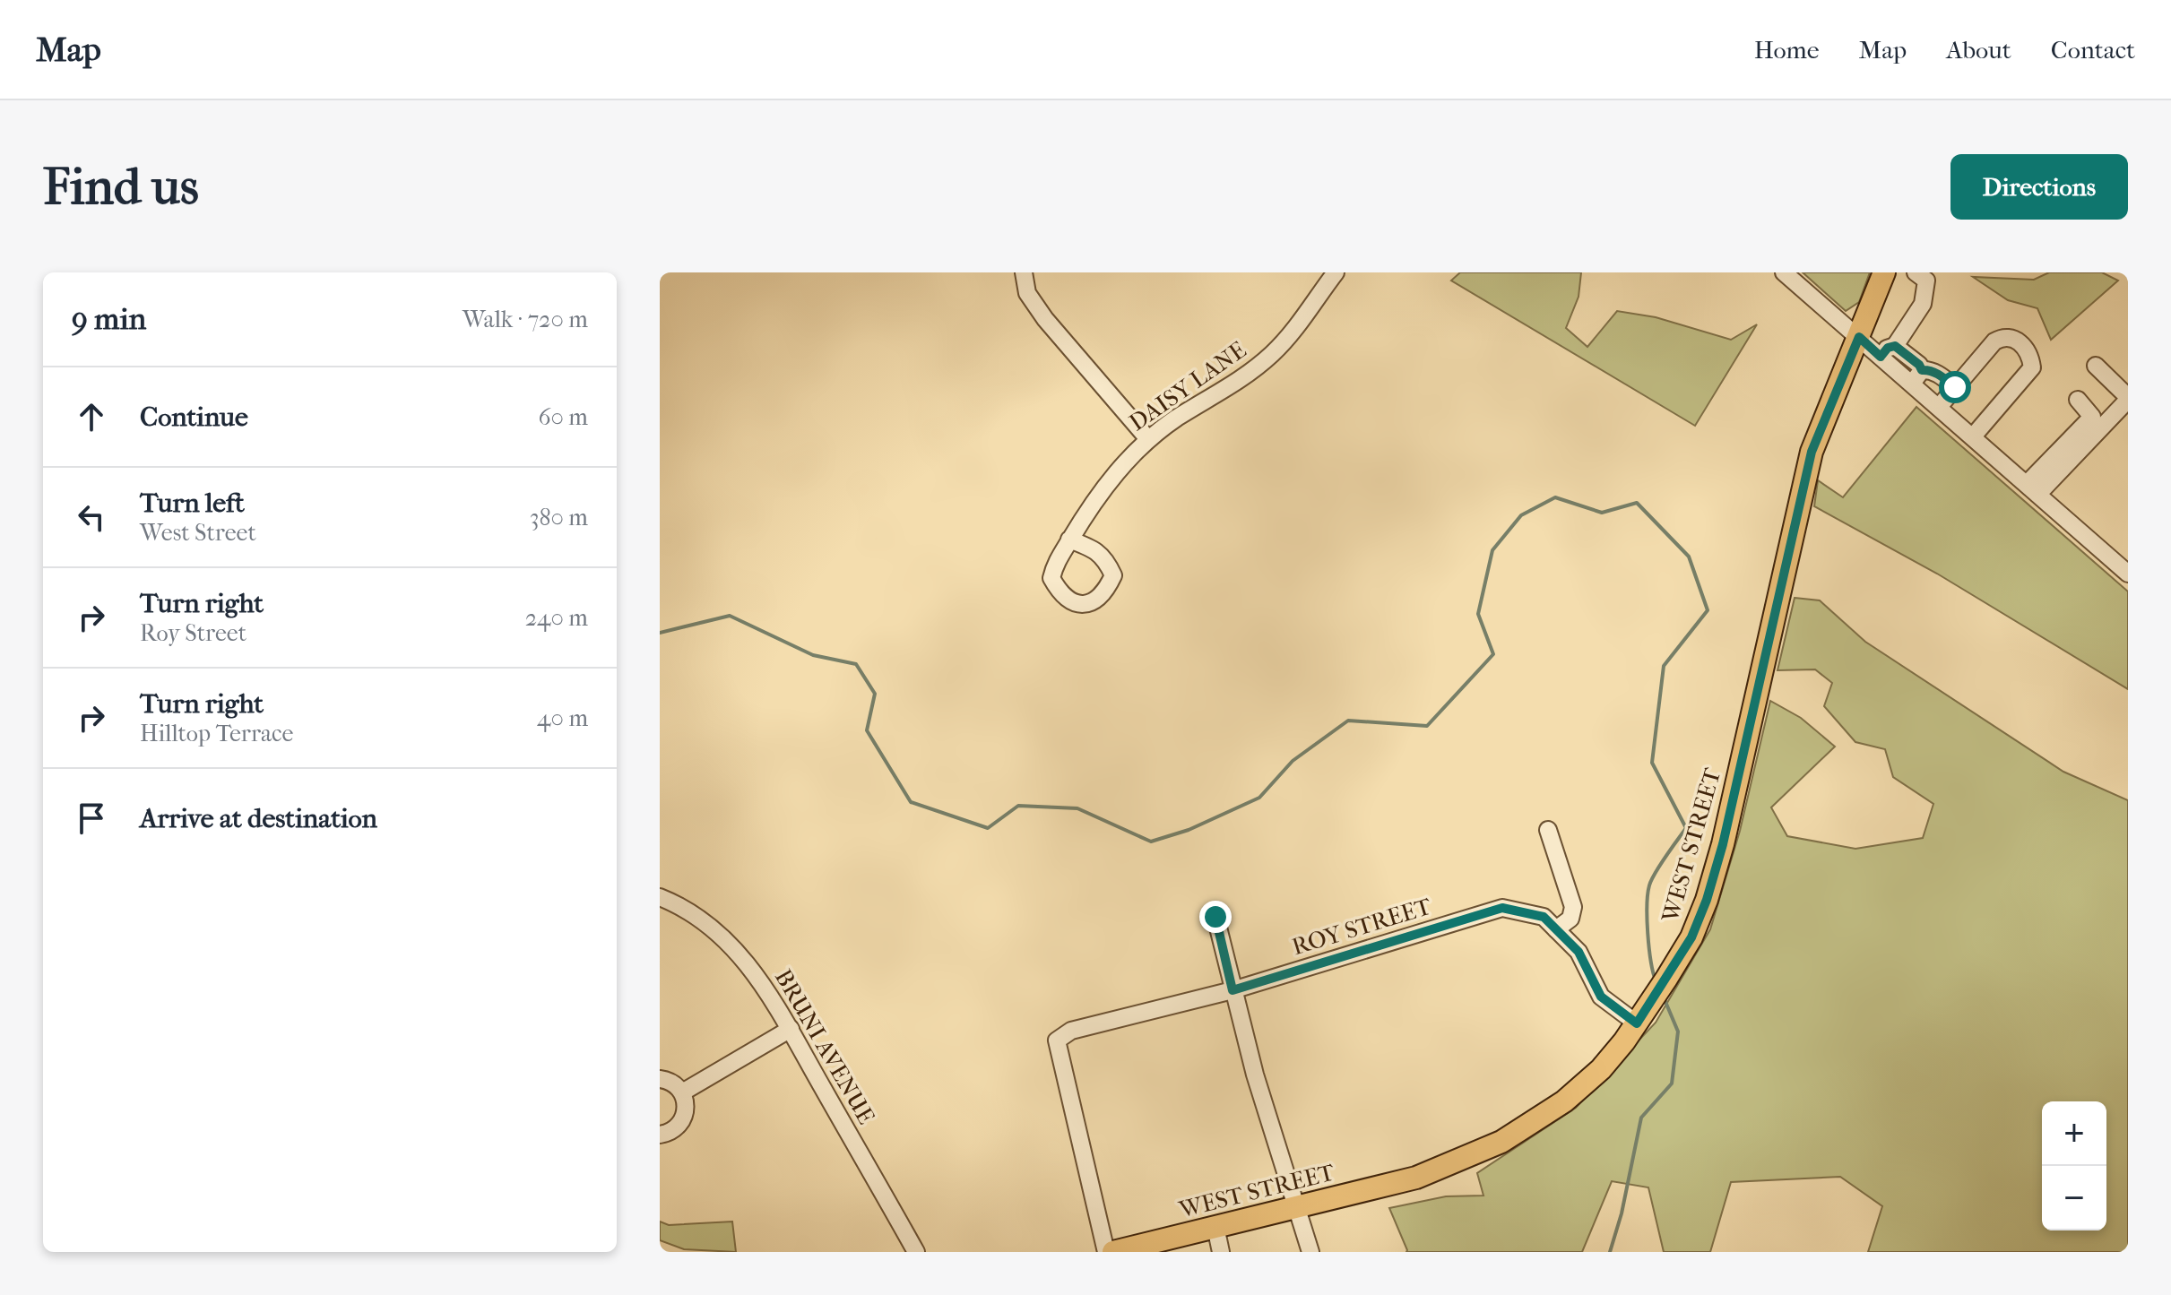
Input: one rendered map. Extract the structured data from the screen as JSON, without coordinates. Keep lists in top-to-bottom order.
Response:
{
  "streets": {
    "main road": ["WEST STREET"],
    "street": ["DAISY LANE", "ROY STREET", "BRUNI AVENUE"]
  },
  "crossings": [
    ["WEST STREET", "ROY STREET"]
  ],
  "page": {
    "header": "Map",
    "nav": [
      "Home",
      "Map",
      "About",
      "Contact"
    ],
    "buttons": "Directions",
    "title": "Find us",
    "heading": ["9 min", "Walk · 720 m"],
    "list": [
      ["Continue", "60 m"],
      ["Turn left", "West Street", "380 m"],
      ["Turn right", "Roy Street", "240 m"],
      ["Turn right", "Hilltop Terrace", "40 m"],
      "Arrive at destination"
    ],
    "map_buttons": ["+", "−"]
  }
}
